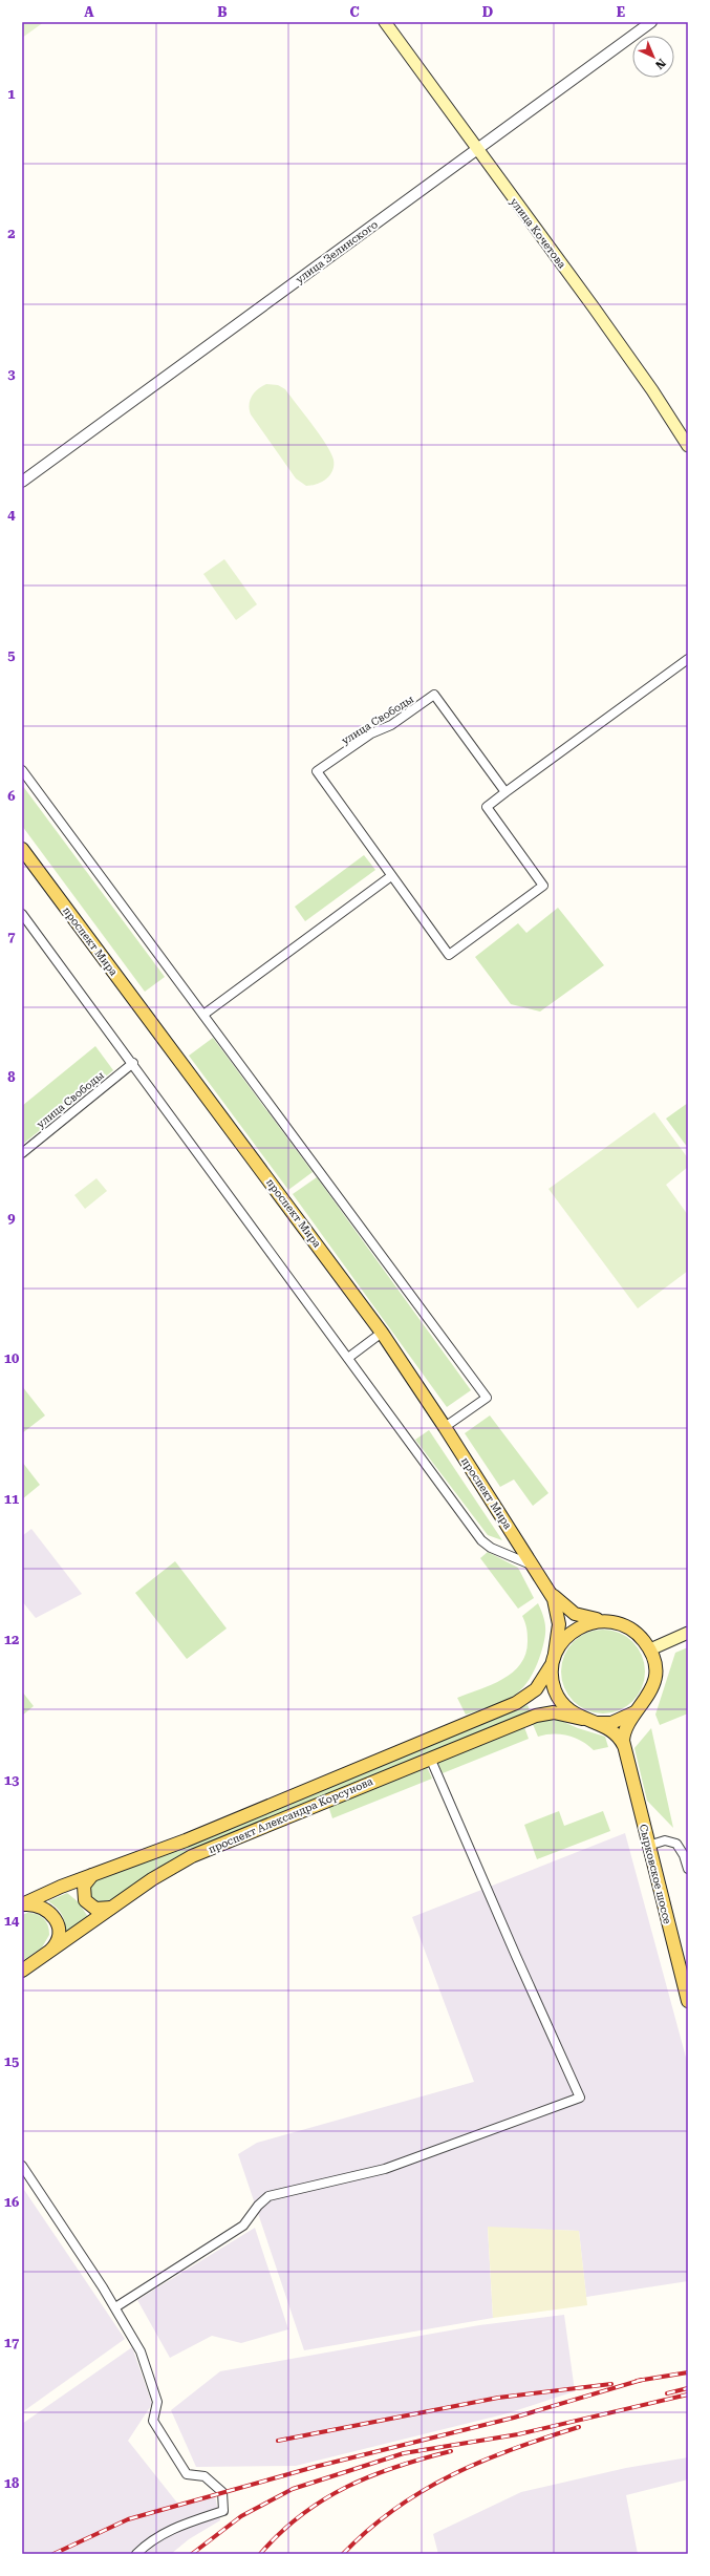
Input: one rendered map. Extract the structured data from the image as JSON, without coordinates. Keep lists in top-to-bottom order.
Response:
{
  "streets": {
    "main road": [
      "улица Кочетова",
      "проспект Мира",
      "проспект Александра Корсунова",
      "Сырковское шоссе"
    ],
    "street": ["улица Зелинского", "улица Свободы"]
  },
  "crossings": [
    ["улица Кочетова", "улица Зелинского"],
    ["проспект Мира", "проспект Александра Корсунова"]
  ],
  "north": "bottom right",
  "grid": {
    "columns": [
      "A",
      "B",
      "C",
      "D",
      "E"
    ],
    "rows": [
      "1",
      "2",
      "3",
      "4",
      "5",
      "6",
      "7",
      "8",
      "9",
      "10",
      "11",
      "12",
      "13",
      "14",
      "15",
      "16",
      "17",
      "18"
    ]
  }
}
